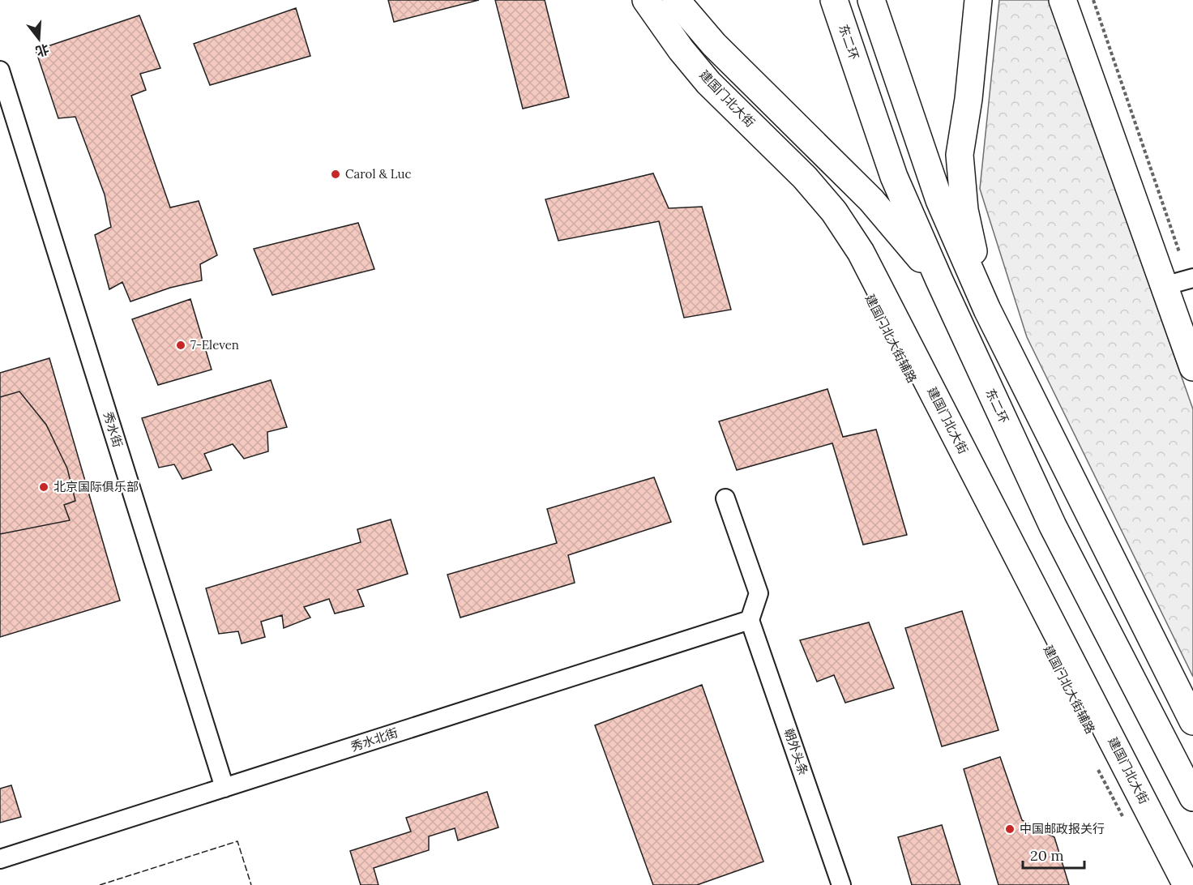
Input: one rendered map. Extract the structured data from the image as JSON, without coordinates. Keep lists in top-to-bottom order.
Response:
{
  "streets": {
    "main road": ["东二环", "建国门北大街"],
    "street": ["秀水街", "秀水北街", "朝外头条"]
  },
  "crossings": [
    ["秀水街", "秀水北街"],
    ["秀水北街", "朝外头条"]
  ],
  "places": [
    "Carol & Luc",
    "7-Eleven",
    "北京国际俱乐部",
    "中国邮政报关行"
  ],
  "scale_bar": "20 m",
  "north": "bottom"
}
